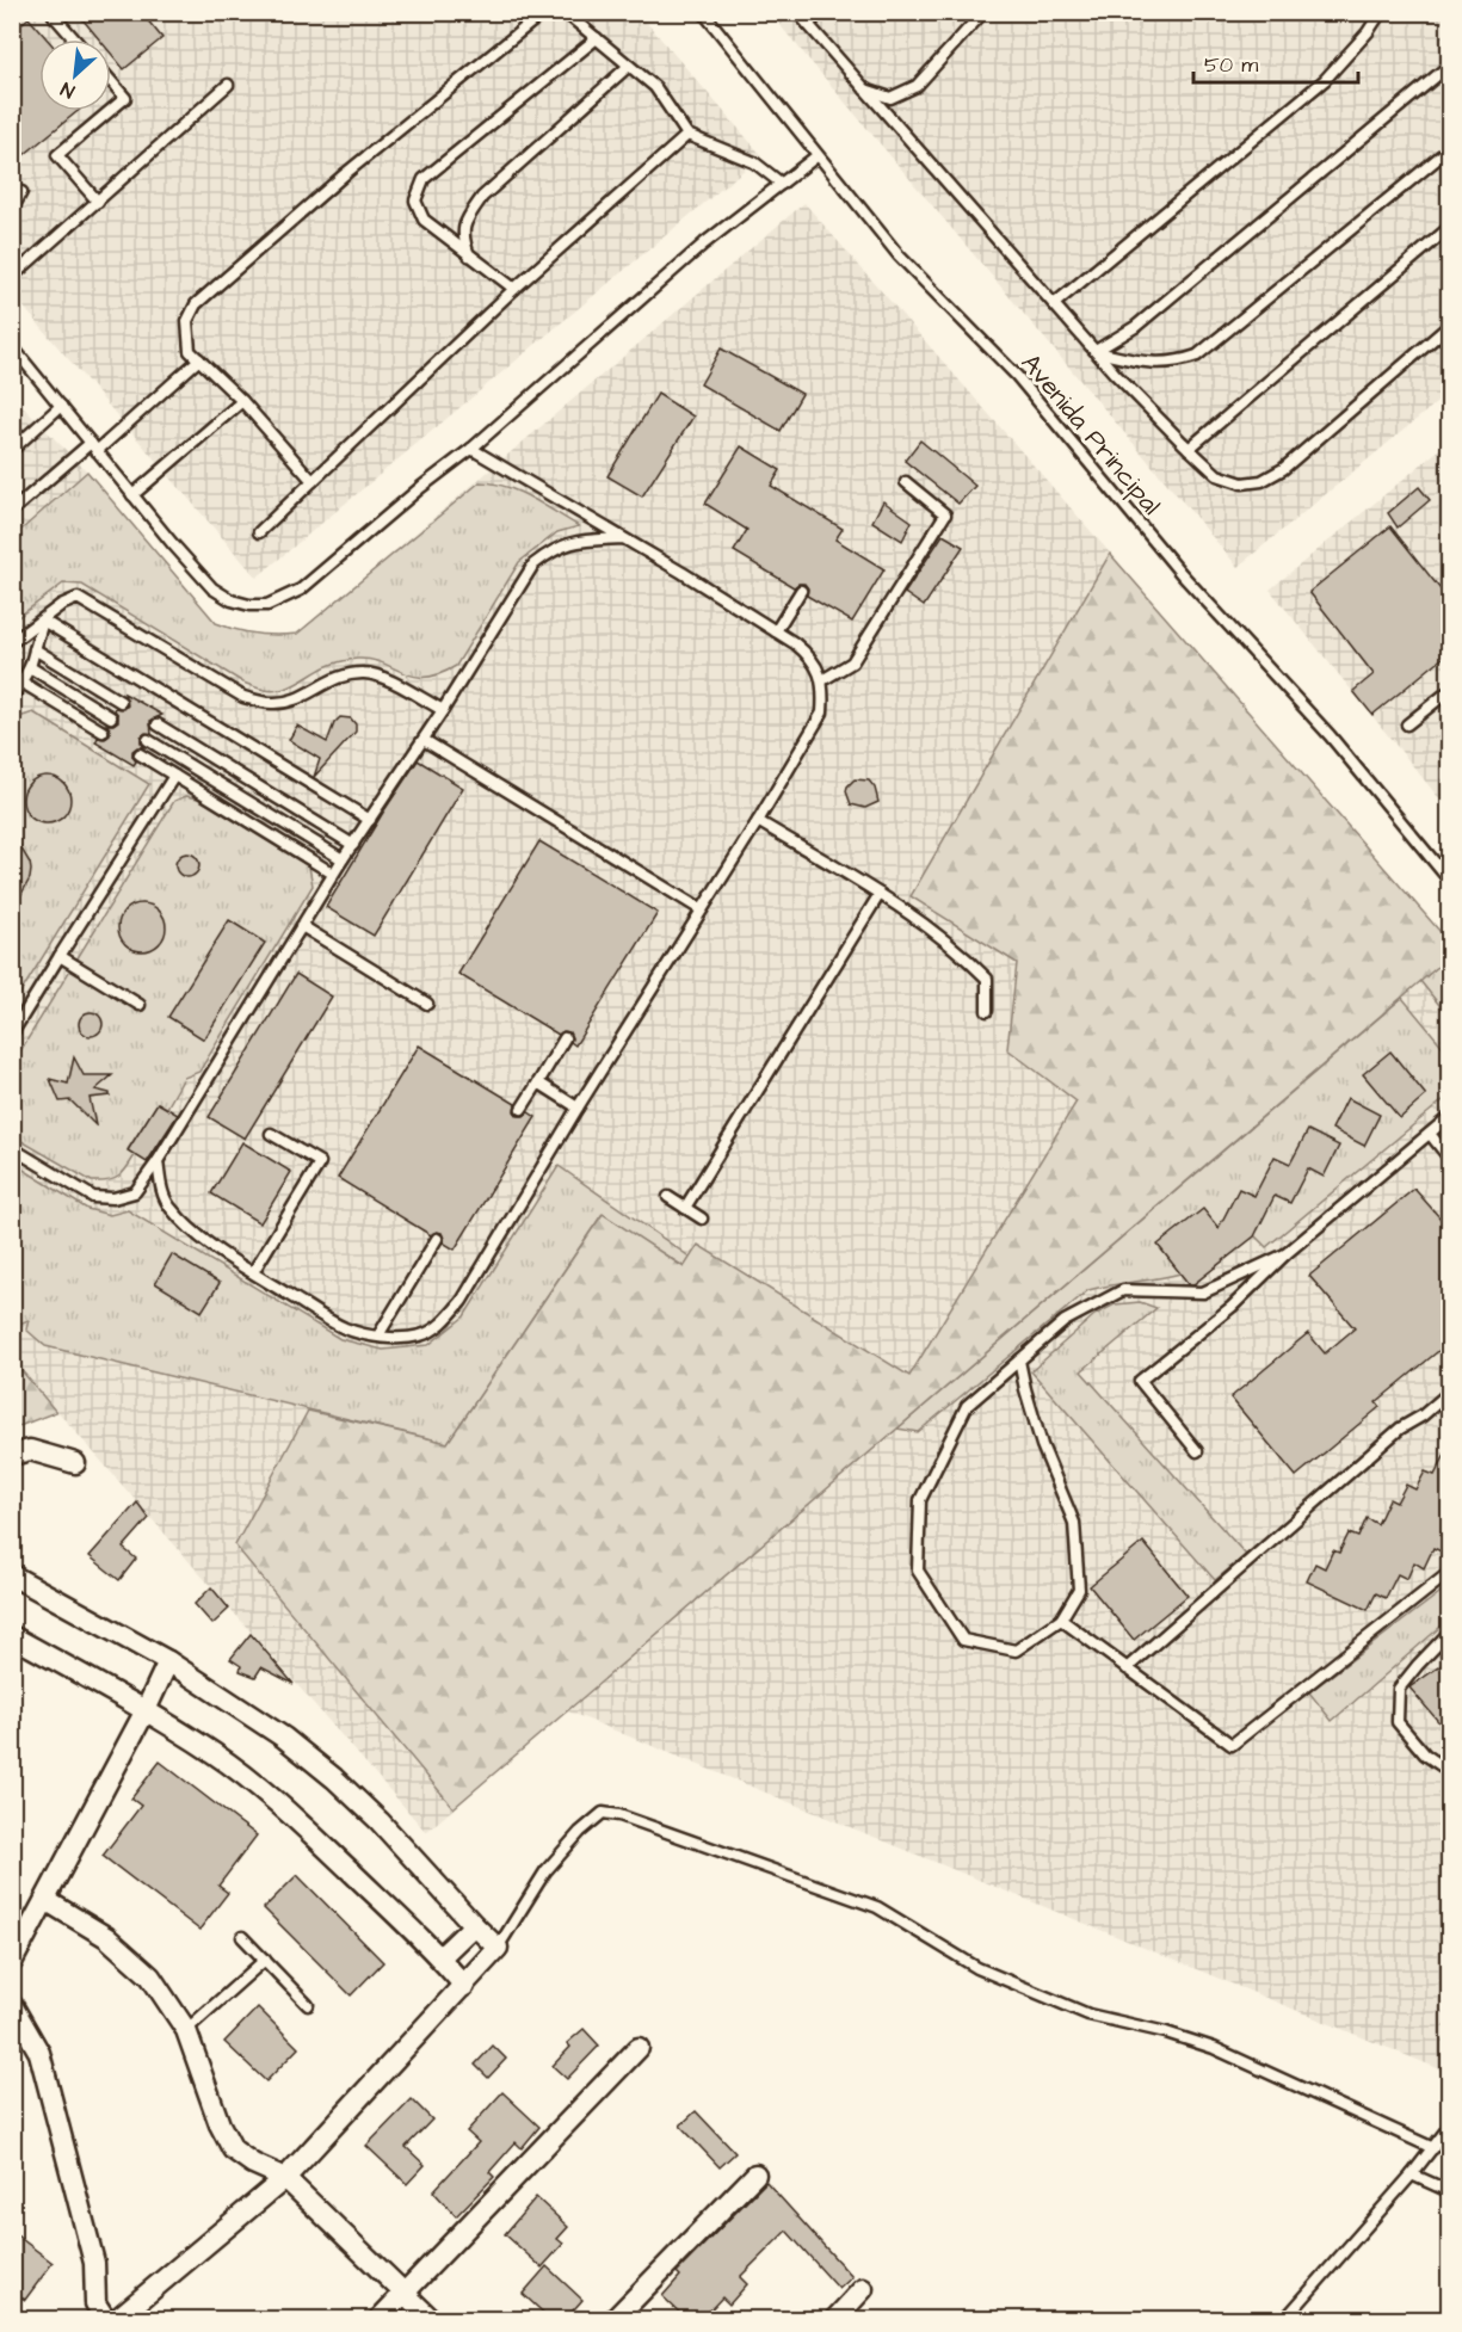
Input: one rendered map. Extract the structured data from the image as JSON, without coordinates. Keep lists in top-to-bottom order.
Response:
{
  "streets": {
    "lane": ["Avenida Principal"]
  },
  "scale_bar": "50 m",
  "north": "bottom left"
}
